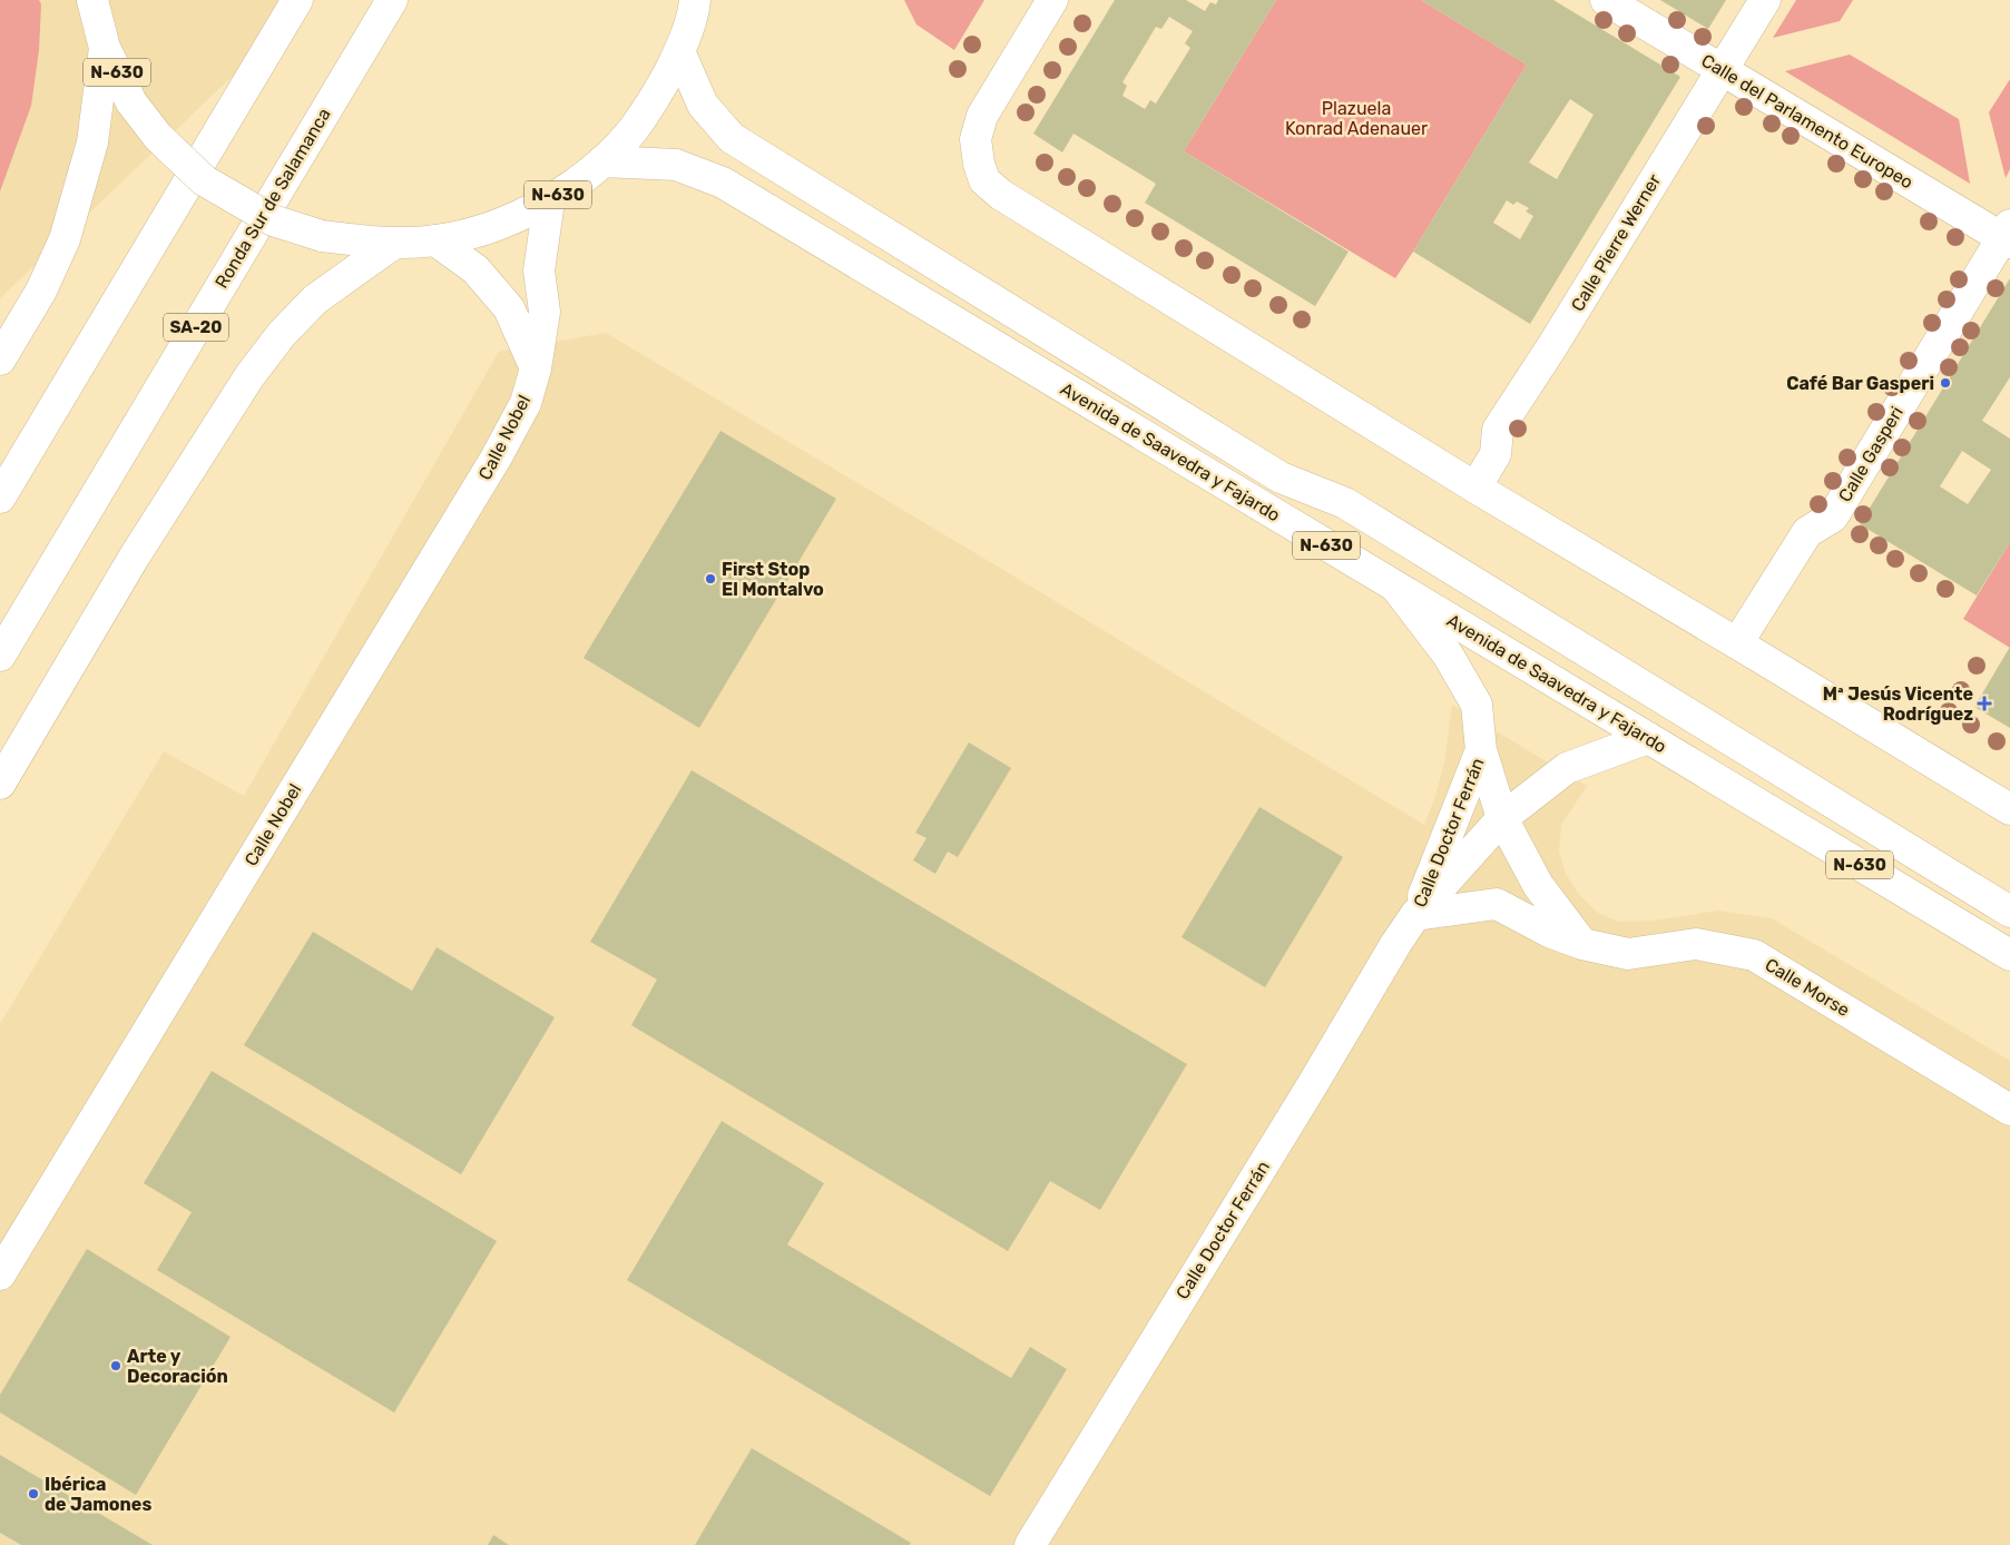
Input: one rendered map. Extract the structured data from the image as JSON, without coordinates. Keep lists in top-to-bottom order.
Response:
{
  "streets": {
    "main road": [
      "N-630",
      "Calle del Parlamento Europeo",
      "Ronda Sur de Salamanca",
      "Calle Pierre Werner",
      "SA-20",
      "Calle Nobel",
      "Avenida de Saavedra y Fajardo",
      "Calle Gasperi",
      "Calle Doctor Ferrán",
      "Calle Morse"
    ]
  },
  "crossings": [
    ["N-630", "Calle Nobel"],
    ["N-630", "Avenida de Saavedra y Fajardo"],
    ["Calle del Parlamento Europeo", "Calle Pierre Werner"],
    ["Calle del Parlamento Europeo", "Calle Gasperi"],
    ["Avenida de Saavedra y Fajardo", "Calle Doctor Ferrán"],
    ["Calle Doctor Ferrán", "Calle Morse"]
  ],
  "parks": ["Plazuela Konrad Adenauer"],
  "places": {
    "other": [
      "Café Bar Gasperi",
      "First Stop El Montalvo",
      "Arte y Decoración",
      "Ibérica de Jamones"
    ],
    "health": ["Mª Jesús Vicente Rodríguez"]
  }
}
